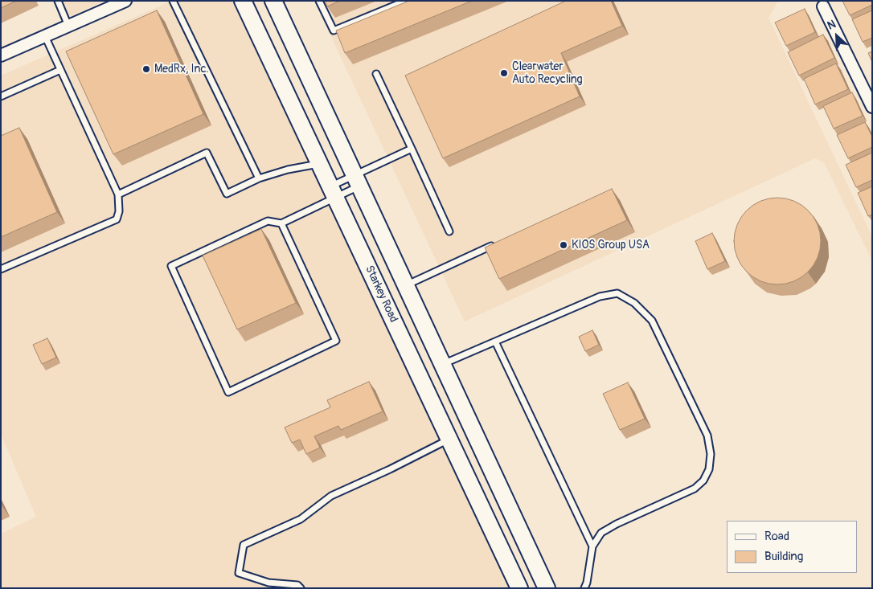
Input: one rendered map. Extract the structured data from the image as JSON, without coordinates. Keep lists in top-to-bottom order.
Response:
{
  "streets": {
    "main road": ["Starkey Road"]
  },
  "places": ["MedRx, Inc.", "Clearwater Auto Recycling", "KIOS Group USA"],
  "legend": ["Road", "Building"],
  "north": "top left"
}
